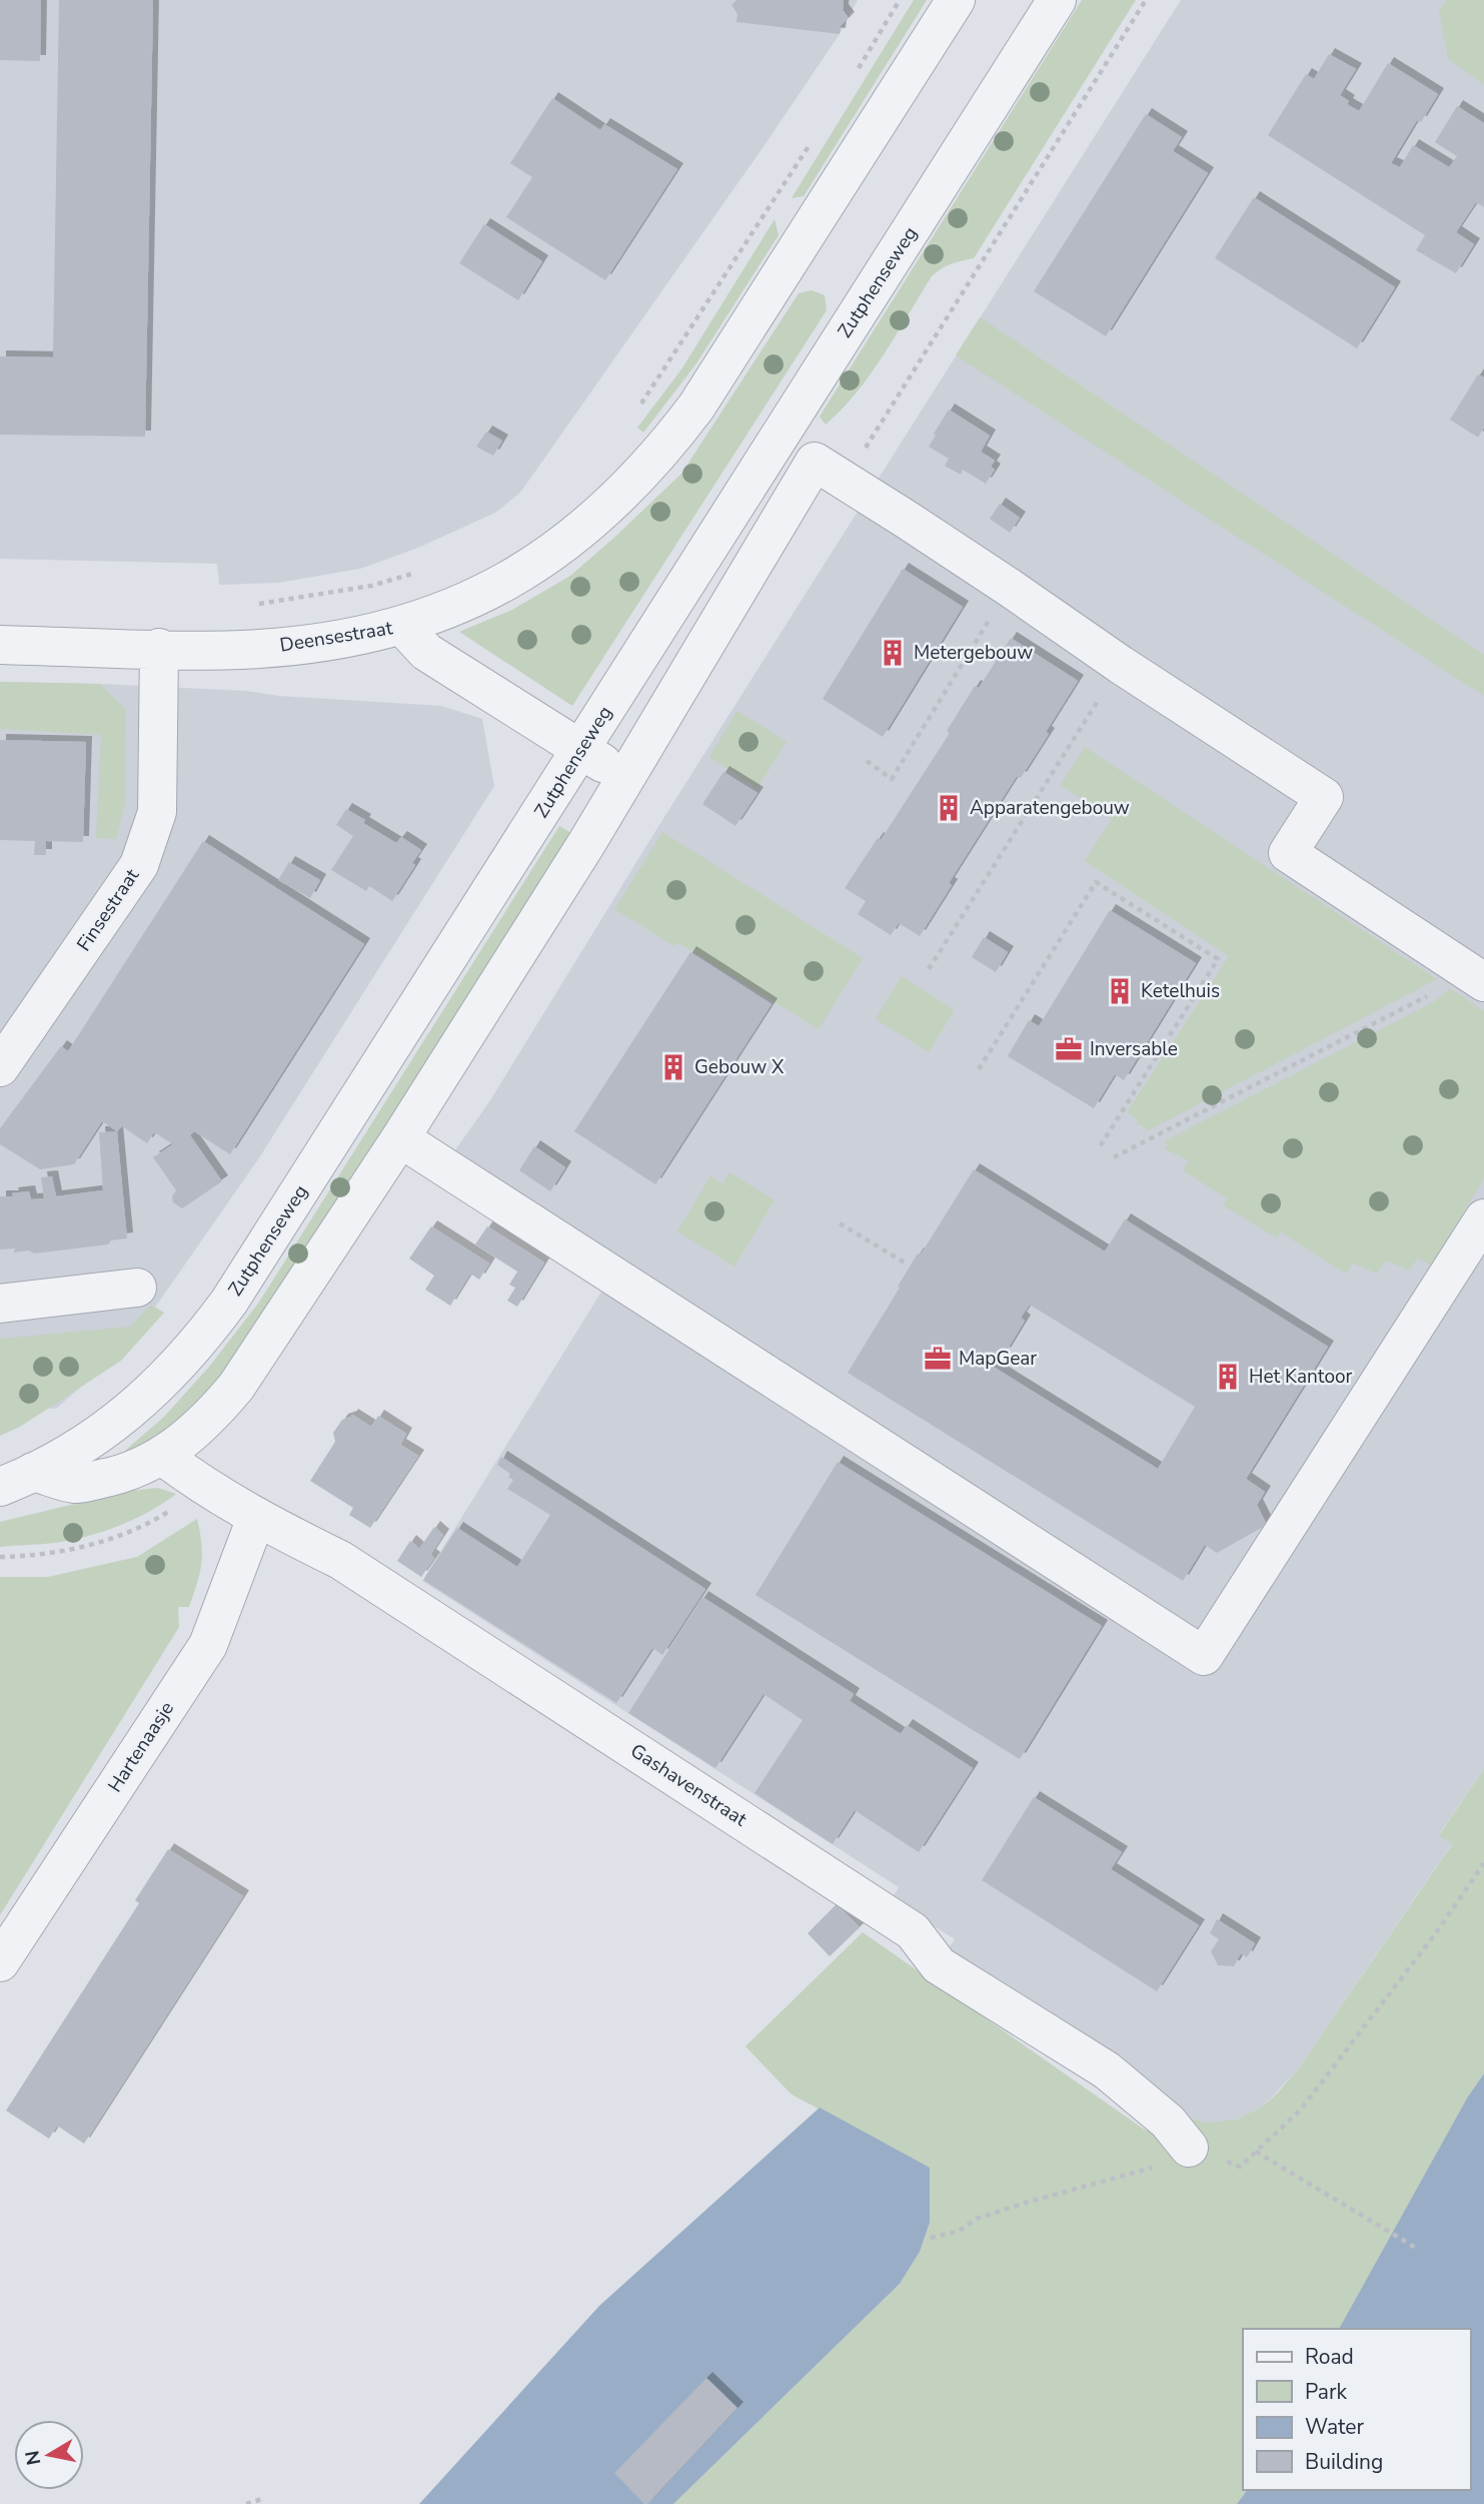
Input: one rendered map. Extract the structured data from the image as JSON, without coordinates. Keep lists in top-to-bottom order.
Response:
{
  "streets": {
    "street": [
      "Zutphenseweg",
      "Deensestraat",
      "Finsestraat",
      "Hartenaasje",
      "Gashavenstraat"
    ]
  },
  "crossings": [
    ["Zutphenseweg", "Deensestraat"],
    ["Zutphenseweg", "Gashavenstraat"],
    ["Deensestraat", "Finsestraat"],
    ["Hartenaasje", "Gashavenstraat"]
  ],
  "places": {
    "building": [
      "Metergebouw",
      "Apparatengebouw",
      "Ketelhuis",
      "Gebouw X",
      "Het Kantoor"
    ],
    "office": ["Inversable", "MapGear"]
  },
  "legend": [
    "Road",
    "Park",
    "Water",
    "Building"
  ],
  "north": "left"
}
